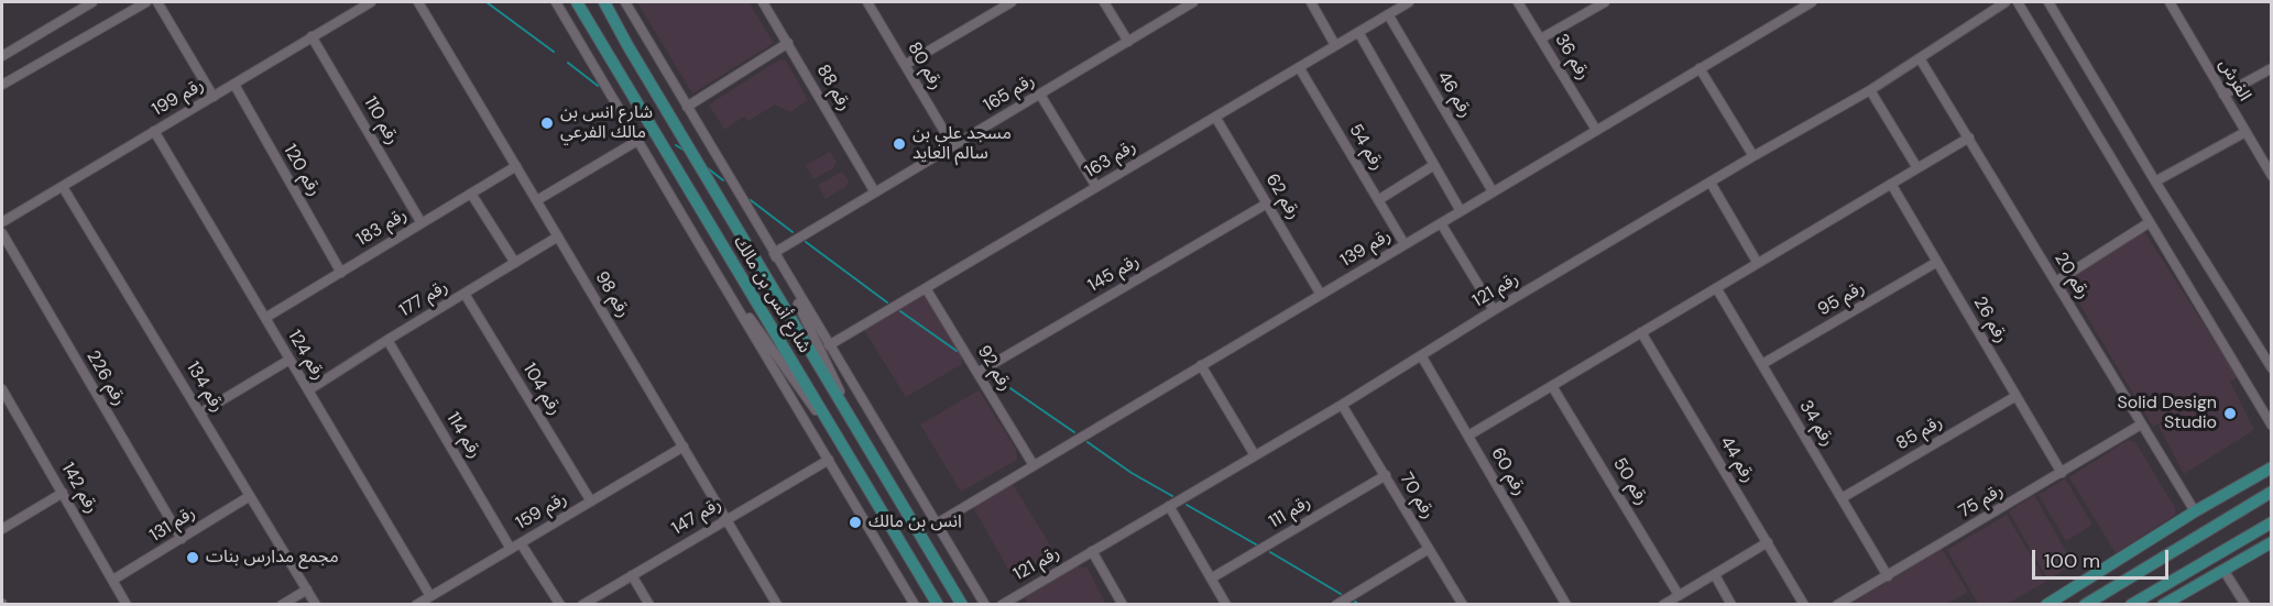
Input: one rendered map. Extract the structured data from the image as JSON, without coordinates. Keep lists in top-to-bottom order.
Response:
{
  "streets": {
    "main road": ["شارع أنس بن مالك"],
    "street": [
      "رقم 36",
      "رقم 80",
      "الفرش",
      "رقم 88",
      "رقم 165",
      "رقم 46",
      "رقم 199",
      "رقم 110",
      "رقم 54",
      "رقم 163",
      "رقم 120",
      "رقم 62",
      "رقم 183",
      "رقم 139",
      "رقم 145",
      "رقم 20",
      "رقم 121",
      "رقم 98",
      "رقم 177",
      "رقم 95",
      "رقم 26",
      "رقم 124",
      "رقم 92",
      "رقم 226",
      "رقم 134",
      "رقم 104",
      "رقم 34",
      "رقم 85",
      "رقم 114",
      "رقم 44",
      "رقم 60",
      "رقم 50",
      "رقم 142",
      "رقم 70",
      "رقم 75",
      "رقم 159",
      "رقم 111",
      "رقم 147",
      "رقم 131"
    ]
  },
  "crossings": [
    ["رقم 36", "رقم 139"],
    ["رقم 80", "رقم 165"],
    ["رقم 88", "رقم 165"],
    ["رقم 46", "رقم 163"],
    ["رقم 46", "رقم 139"],
    ["رقم 199", "رقم 110"],
    ["رقم 199", "رقم 120"],
    ["رقم 199", "رقم 124"],
    ["رقم 199", "رقم 134"],
    ["رقم 110", "رقم 183"],
    ["رقم 54", "رقم 163"],
    ["رقم 54", "رقم 139"],
    ["رقم 163", "رقم 62"],
    ["رقم 163", "رقم 92"],
    ["رقم 120", "رقم 183"],
    ["رقم 62", "رقم 139"],
    ["رقم 62", "رقم 145"],
    ["رقم 183", "رقم 98"],
    ["رقم 183", "رقم 124"],
    ["رقم 139", "رقم 92"],
    ["رقم 145", "رقم 92"],
    ["رقم 20", "رقم 121"],
    ["رقم 20", "رقم 75"],
    ["رقم 121", "رقم 60"],
    ["رقم 121", "رقم 70"],
    ["رقم 98", "رقم 177"],
    ["رقم 98", "رقم 159"],
    ["رقم 98", "رقم 147"],
    ["رقم 177", "رقم 124"],
    ["رقم 177", "رقم 104"],
    ["رقم 177", "رقم 114"],
    ["رقم 95", "رقم 26"],
    ["رقم 95", "رقم 34"],
    ["رقم 26", "رقم 85"],
    ["رقم 26", "رقم 75"],
    ["رقم 124", "رقم 159"],
    ["رقم 226", "رقم 131"],
    ["رقم 134", "رقم 131"],
    ["رقم 104", "رقم 159"],
    ["رقم 34", "رقم 85"],
    ["رقم 34", "رقم 75"],
    ["رقم 114", "رقم 159"],
    ["رقم 142", "رقم 131"],
    ["رقم 70", "رقم 111"]
  ],
  "places": [
    "شارع انس بن مالك الفرعي",
    "مسجد علي بن سالم العايد",
    "Solid Design Studio",
    "انس بن مالك",
    "مجمع مدارس بنات"
  ],
  "scale_bar": "100 m"
}
